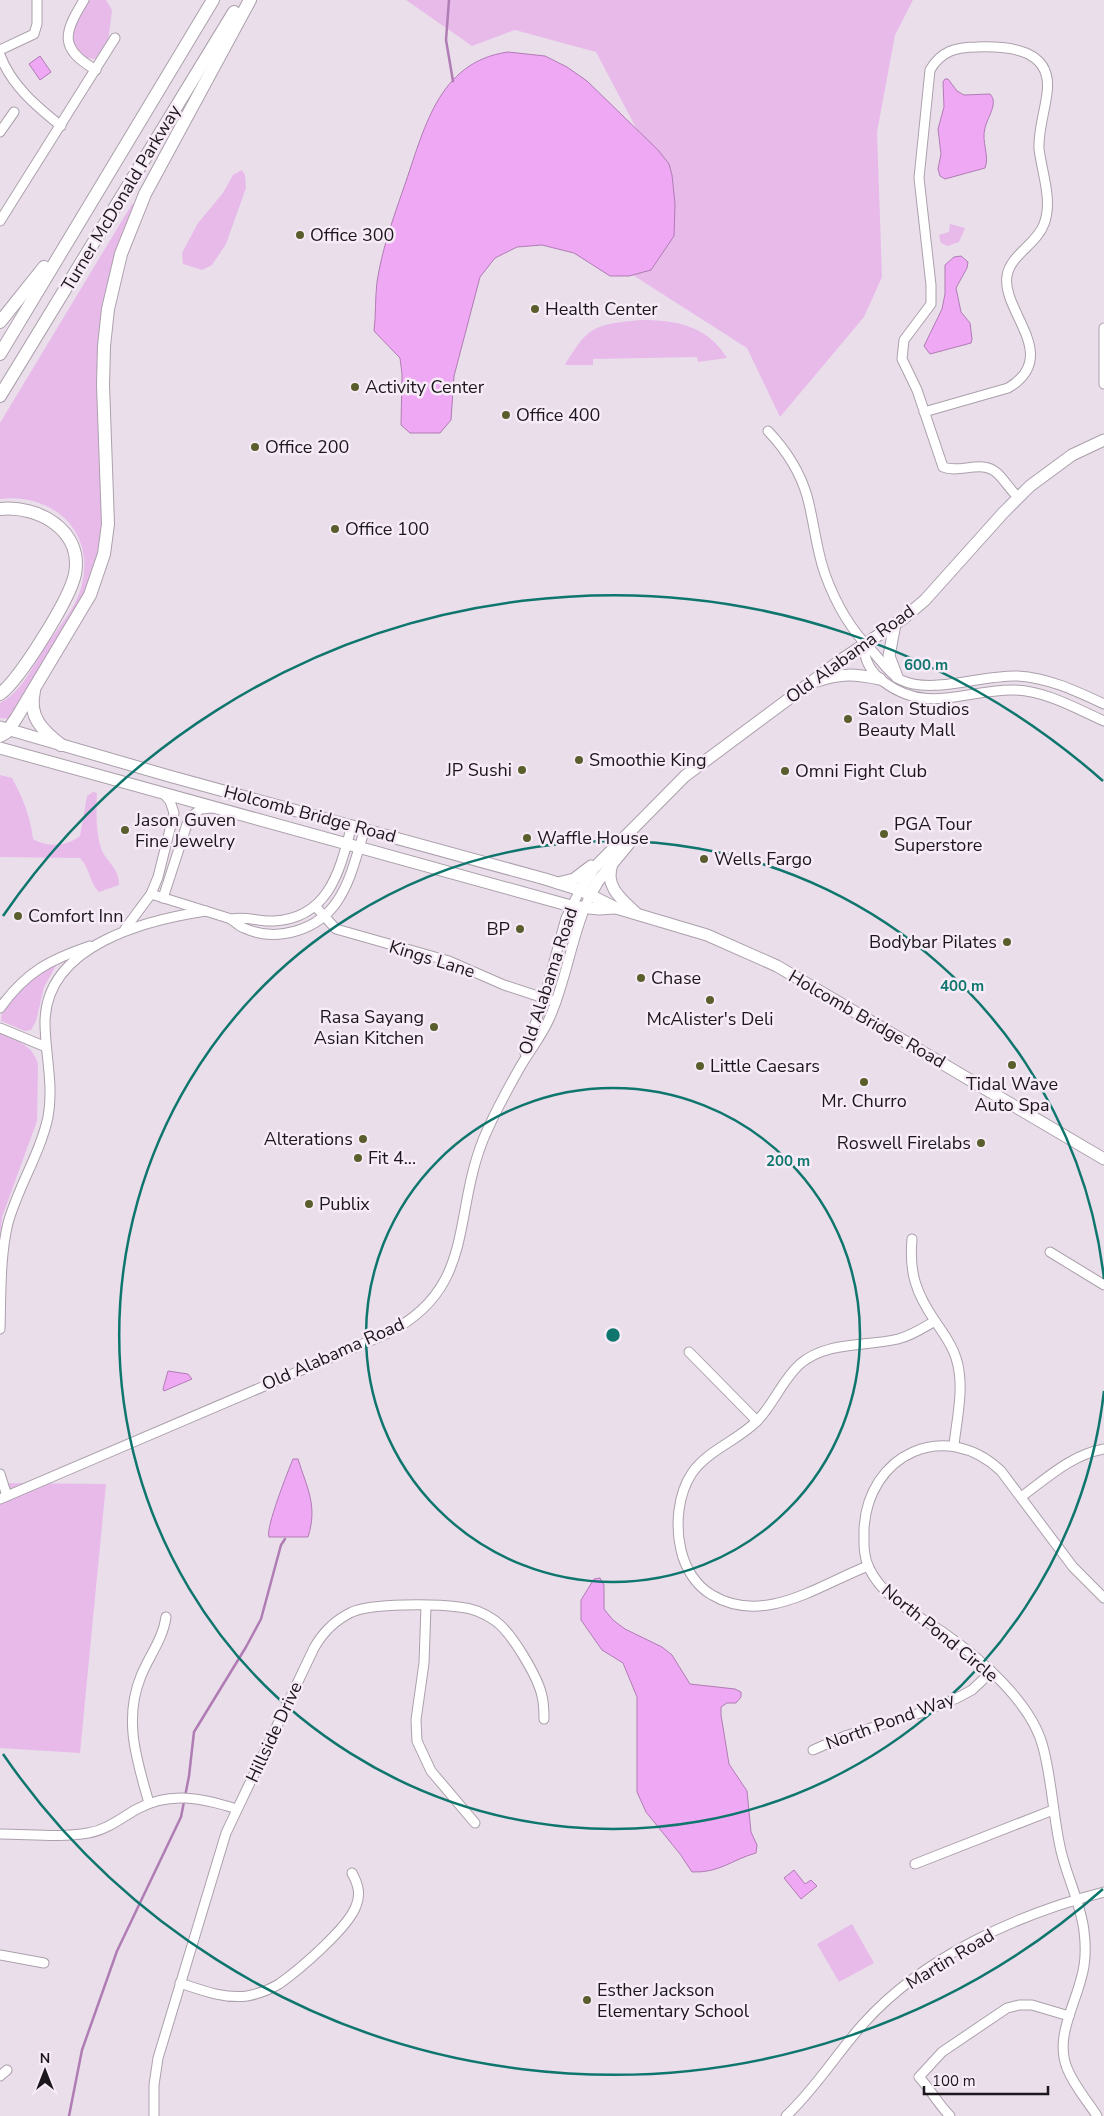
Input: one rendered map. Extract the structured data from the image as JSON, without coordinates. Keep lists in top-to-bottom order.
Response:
{
  "streets": {
    "highway": ["Turner McDonald Parkway"],
    "main road": ["Old Alabama Road", "Holcomb Bridge Road"],
    "street": [
      "Kings Lane",
      "North Pond Circle",
      "North Pond Way",
      "Hillside Drive",
      "Martin Road"
    ]
  },
  "crossings": [
    ["Old Alabama Road", "Holcomb Bridge Road"],
    ["Old Alabama Road", "Kings Lane"],
    ["North Pond Circle", "North Pond Way"],
    ["North Pond Circle", "Martin Road"]
  ],
  "places": [
    "Office 300",
    "Health Center",
    "Activity Center",
    "Office 400",
    "Office 200",
    "Office 100",
    "Salon Studios Beauty Mall",
    "Smoothie King",
    "JP Sushi",
    "Omni Fight Club",
    "Jason Guven Fine Jewelry",
    "PGA Tour Superstore",
    "Waffle House",
    "Wells Fargo",
    "Comfort Inn",
    "BP",
    "Bodybar Pilates",
    "Chase",
    "McAlister's Deli",
    "Rasa Sayang Asian Kitchen",
    "Tidal Wave Auto Spa",
    "Little Caesars",
    "Mr. Churro",
    "Alterations",
    "Roswell Firelabs",
    "Fit 4...",
    "Publix",
    "Esther Jackson Elementary School"
  ],
  "scale_bar": "100 m",
  "north": "top",
  "rings": ["600 m", "400 m", "200 m"]
}
